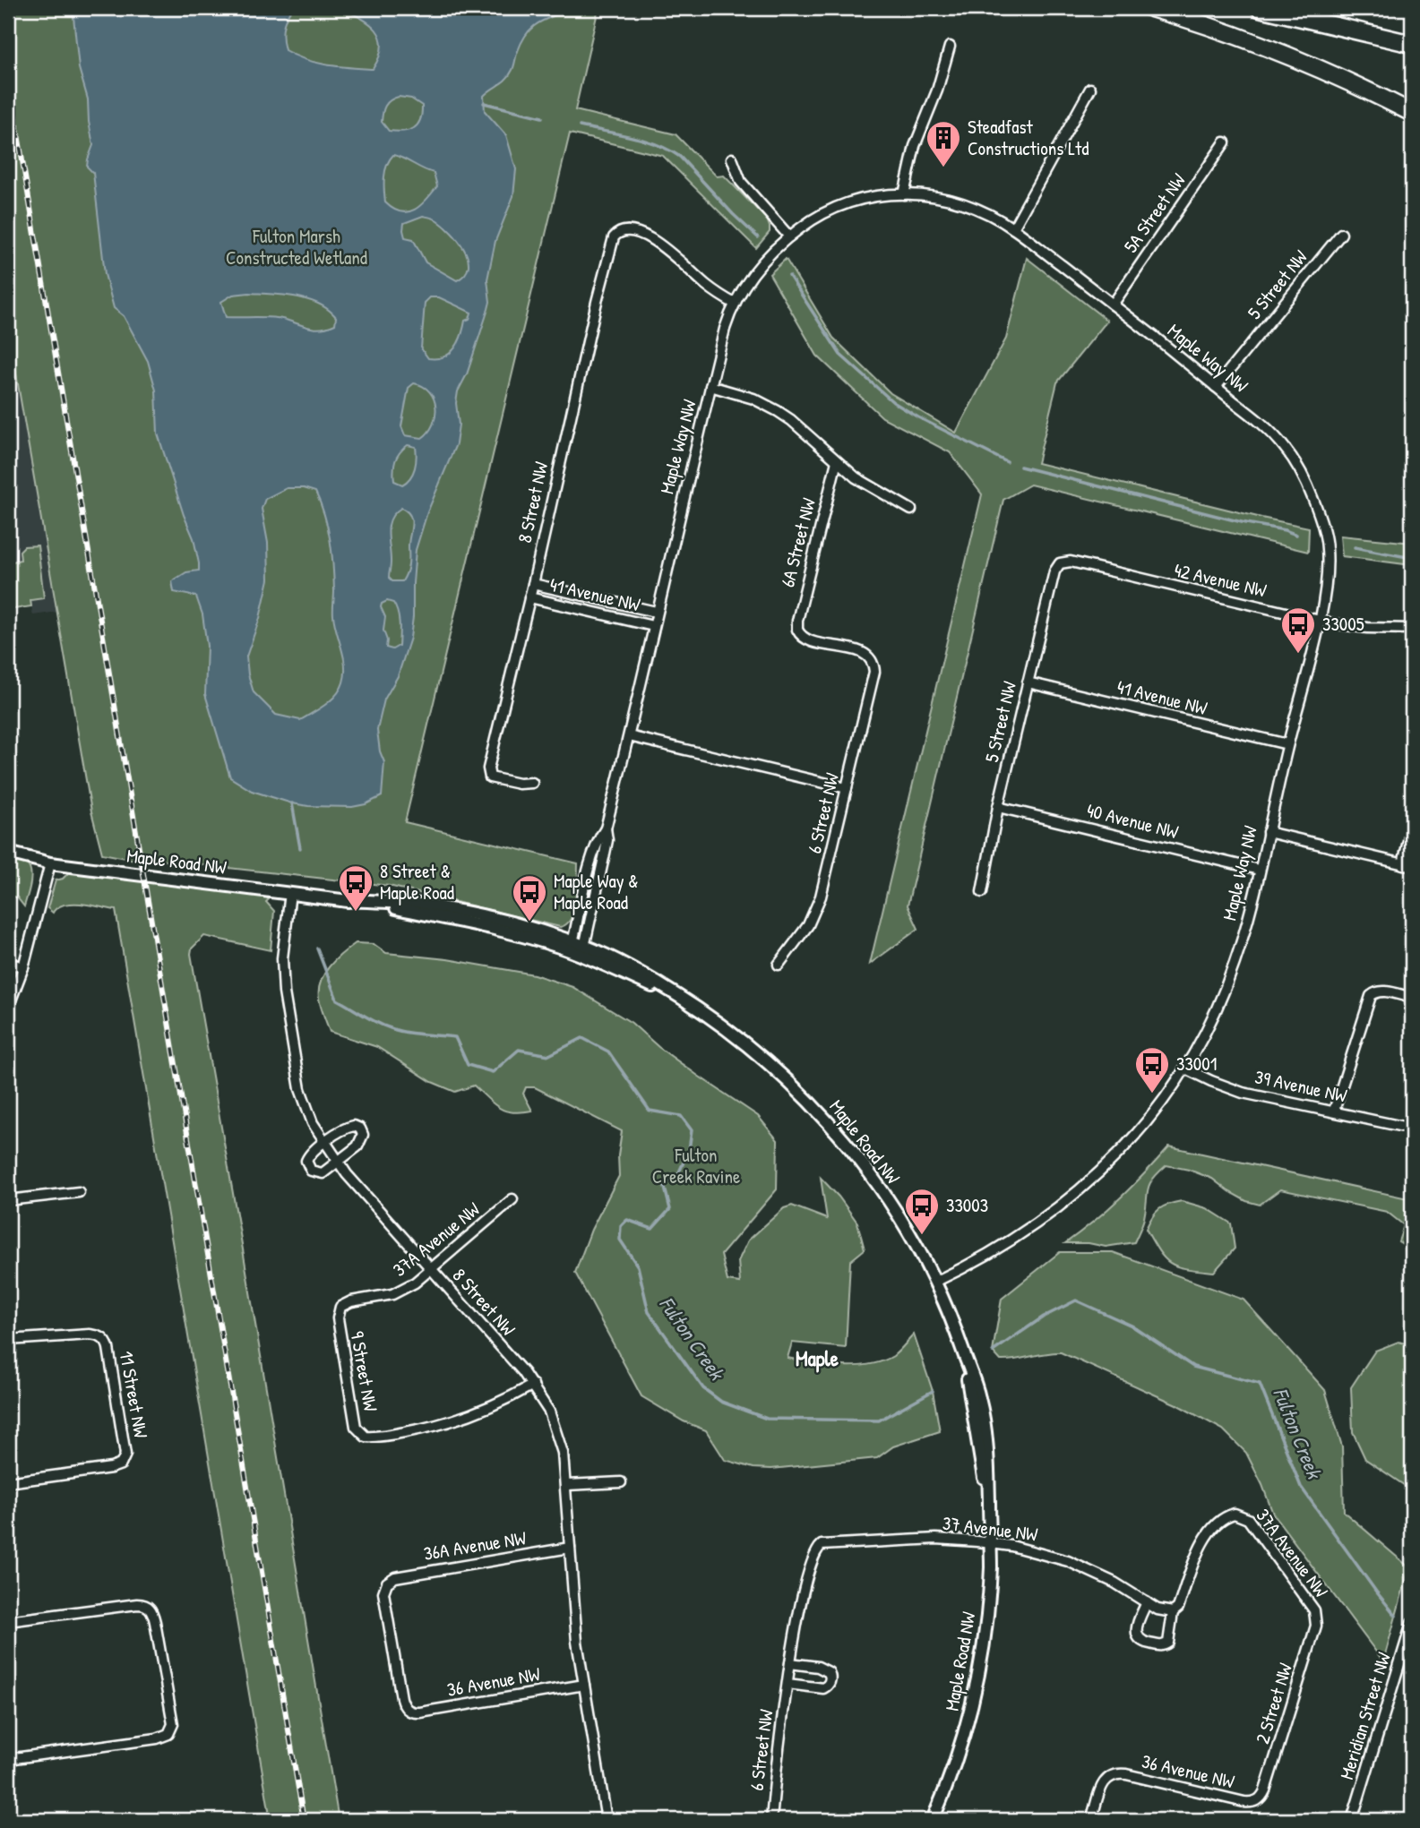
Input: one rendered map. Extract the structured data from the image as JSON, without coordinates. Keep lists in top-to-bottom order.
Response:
{
  "streets": {
    "street": [
      "5A Street NW",
      "5 Street NW",
      "Maple Way NW",
      "8 Street NW",
      "6A Street NW",
      "42 Avenue NW",
      "41 Avenue NW",
      "6 Street NW",
      "40 Avenue NW",
      "Maple Road NW",
      "39 Avenue NW",
      "37A Avenue NW",
      "9 Street NW",
      "11 Street NW",
      "37 Avenue NW",
      "36A Avenue NW",
      "36 Avenue NW",
      "2 Street NW",
      "Meridian Street NW"
    ]
  },
  "crossings": [
    ["5A Street NW", "Maple Way NW"],
    ["5 Street NW", "Maple Way NW"],
    ["5 Street NW", "42 Avenue NW"],
    ["5 Street NW", "41 Avenue NW"],
    ["5 Street NW", "40 Avenue NW"],
    ["Maple Way NW", "8 Street NW"],
    ["Maple Way NW", "42 Avenue NW"],
    ["Maple Way NW", "41 Avenue NW"],
    ["Maple Way NW", "40 Avenue NW"],
    ["Maple Way NW", "Maple Road NW"],
    ["Maple Way NW", "39 Avenue NW"],
    ["8 Street NW", "41 Avenue NW"],
    ["8 Street NW", "Maple Road NW"],
    ["8 Street NW", "37A Avenue NW"],
    ["8 Street NW", "9 Street NW"],
    ["8 Street NW", "36A Avenue NW"],
    ["8 Street NW", "36 Avenue NW"],
    ["6A Street NW", "6 Street NW"],
    ["6 Street NW", "37 Avenue NW"],
    ["Maple Road NW", "37 Avenue NW"],
    ["37A Avenue NW", "9 Street NW"],
    ["37A Avenue NW", "37 Avenue NW"],
    ["37A Avenue NW", "2 Street NW"],
    ["36A Avenue NW", "36 Avenue NW"],
    ["36 Avenue NW", "2 Street NW"]
  ],
  "districts": ["Maple"],
  "water": ["Fulton Creek"],
  "parks": ["Fulton Marsh Constructed Wetland", "Fulton Creek Ravine"],
  "places": {
    "building": ["Steadfast Constructions Ltd"],
    "bus stop": [
      "33005",
      "8 Street & Maple Road",
      "Maple Way & Maple Road",
      "33001",
      "33003"
    ]
  }
}
